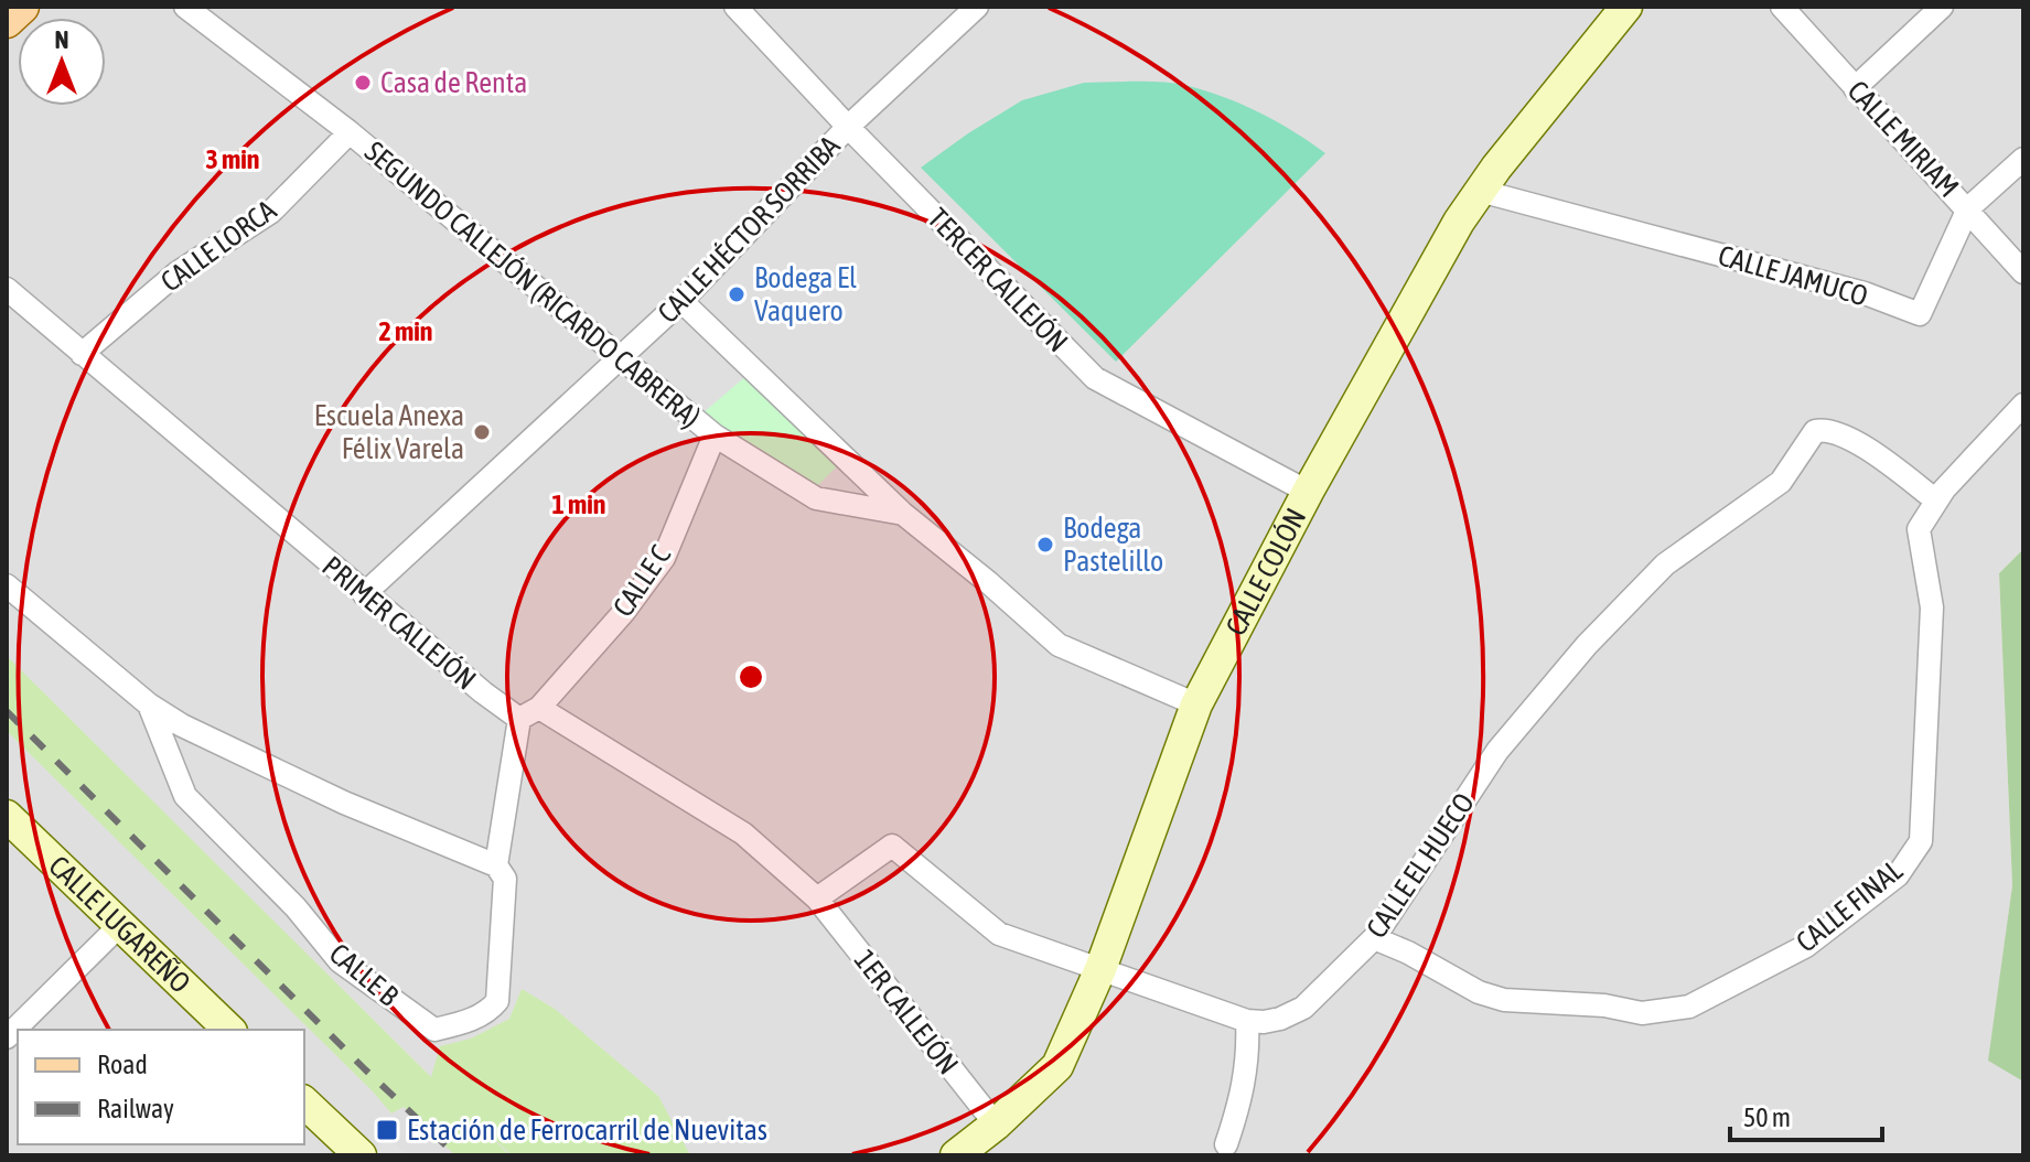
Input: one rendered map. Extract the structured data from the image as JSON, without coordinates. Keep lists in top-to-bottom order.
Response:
{
  "streets": {
    "street": [
      "CALLE MIRIAM",
      "CALLE HÉCTOR SORRIBA",
      "CALLE LORCA",
      "CALLE JAMUCO",
      "TERCER CALLEJÓN",
      "SEGUNDO CALLEJÓN (RICARDO CABRERA)",
      "CALLE COLÓN",
      "CALLE C",
      "PRIMER CALLEJÓN",
      "CALLE EL HUECO",
      "CALLE FINAL",
      "CALLE LUGAREÑO",
      "CALLE B",
      "1ER CALLEJÓN"
    ]
  },
  "crossings": [
    ["CALLE MIRIAM", "CALLE JAMUCO"],
    ["CALLE HÉCTOR SORRIBA", "TERCER CALLEJÓN"],
    ["CALLE HÉCTOR SORRIBA", "SEGUNDO CALLEJÓN (RICARDO CABRERA)"],
    ["CALLE HÉCTOR SORRIBA", "PRIMER CALLEJÓN"],
    ["CALLE LORCA", "SEGUNDO CALLEJÓN (RICARDO CABRERA)"],
    ["CALLE LORCA", "PRIMER CALLEJÓN"],
    ["CALLE JAMUCO", "CALLE COLÓN"],
    ["TERCER CALLEJÓN", "CALLE COLÓN"],
    ["SEGUNDO CALLEJÓN (RICARDO CABRERA)", "CALLE C"],
    ["CALLE COLÓN", "CALLE EL HUECO"],
    ["CALLE COLÓN", "1ER CALLEJÓN"],
    ["CALLE C", "PRIMER CALLEJÓN"],
    ["PRIMER CALLEJÓN", "CALLE EL HUECO"],
    ["PRIMER CALLEJÓN", "1ER CALLEJÓN"],
    ["CALLE EL HUECO", "CALLE FINAL"],
    ["CALLE EL HUECO", "1ER CALLEJÓN"]
  ],
  "places": {
    "other": [
      "Casa de Renta",
      "Bodega El Vaquero",
      "Escuela Anexa Félix Varela",
      "Bodega Pastelillo"
    ],
    "transit": ["Estación de Ferrocarril de Nuevitas"]
  },
  "legend": ["Road", "Railway"],
  "scale_bar": "50 m",
  "north": "top",
  "rings": ["3 min", "2 min", "1 min"]
}
